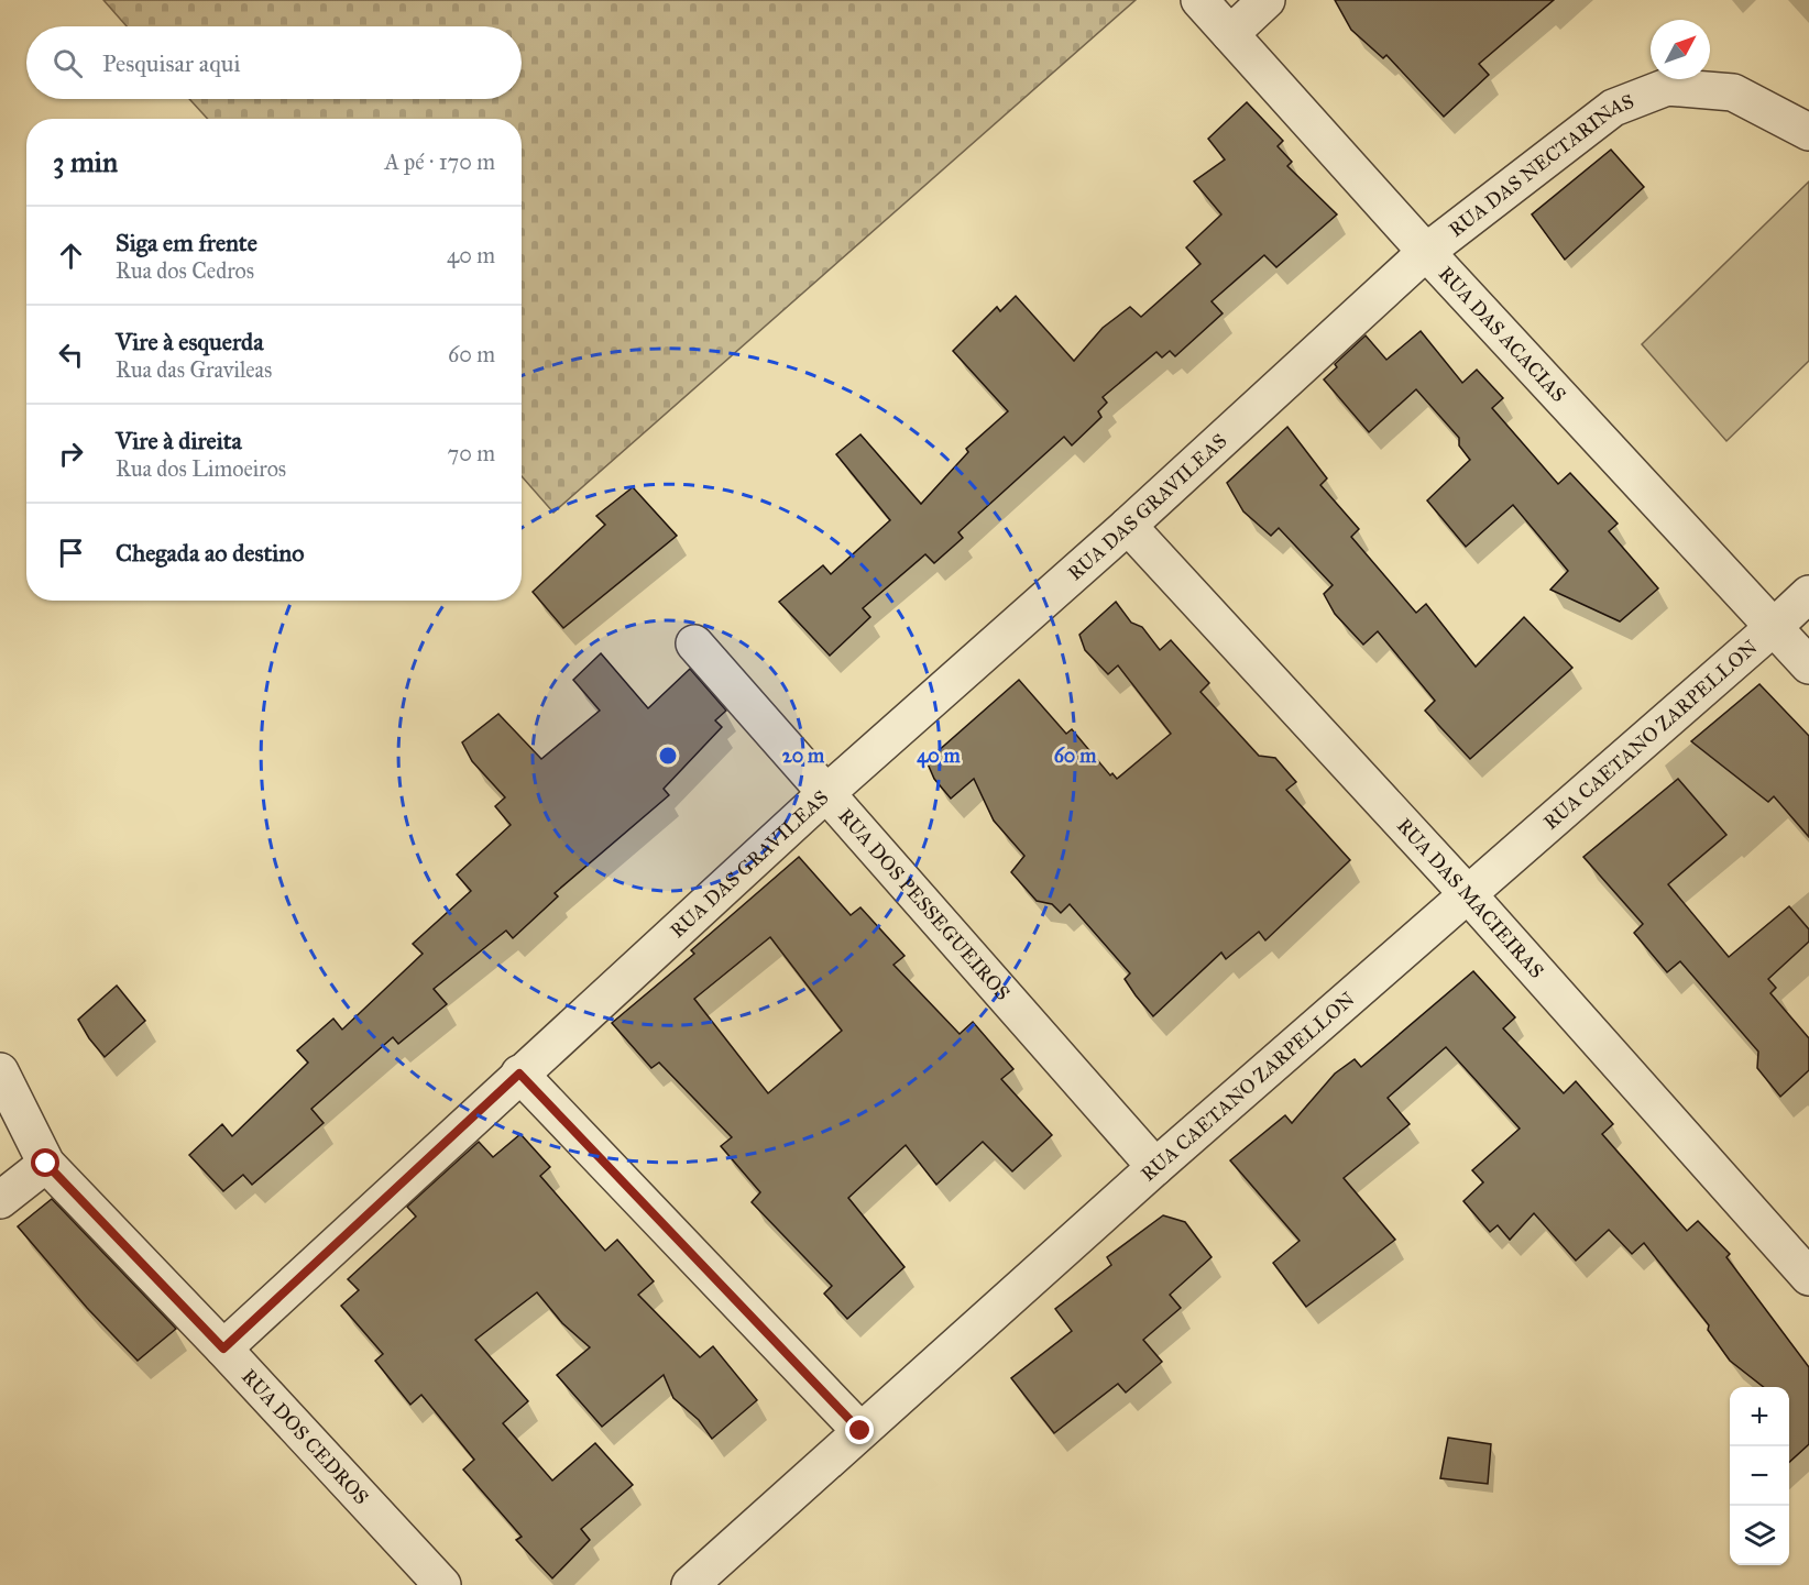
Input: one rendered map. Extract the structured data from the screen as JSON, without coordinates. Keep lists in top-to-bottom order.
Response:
{
  "streets": {
    "street": [
      "RUA DAS NECTARINAS",
      "RUA DAS ACACIAS",
      "RUA DAS GRAVILEAS",
      "RUA CAETANO ZARPELLON",
      "RUA DAS MACIEIRAS",
      "RUA DOS PESSEGUEIROS",
      "RUA DOS CEDROS"
    ]
  },
  "crossings": [
    ["RUA DAS NECTARINAS", "RUA DAS ACACIAS"],
    ["RUA DAS NECTARINAS", "RUA DAS GRAVILEAS"],
    ["RUA DAS ACACIAS", "RUA DAS GRAVILEAS"],
    ["RUA DAS ACACIAS", "RUA CAETANO ZARPELLON"],
    ["RUA DAS GRAVILEAS", "RUA DAS MACIEIRAS"],
    ["RUA DAS GRAVILEAS", "RUA DOS PESSEGUEIROS"],
    ["RUA DAS GRAVILEAS", "RUA DOS CEDROS"],
    ["RUA CAETANO ZARPELLON", "RUA DAS MACIEIRAS"],
    ["RUA CAETANO ZARPELLON", "RUA DOS PESSEGUEIROS"]
  ],
  "north": "top right",
  "page": {
    "search": "Pesquisar aqui",
    "heading": ["3 min", "A pé · 170 m"],
    "list": [
      ["Siga em frente", "Rua dos Cedros", "40 m"],
      ["Vire à esquerda", "Rua das Gravileas", "60 m"],
      ["Vire à direita", "Rua dos Limoeiros", "70 m"],
      "Chegada ao destino"
    ],
    "map_buttons": ["+", "−"]
  },
  "rings": ["20 m", "40 m", "60 m"]
}
